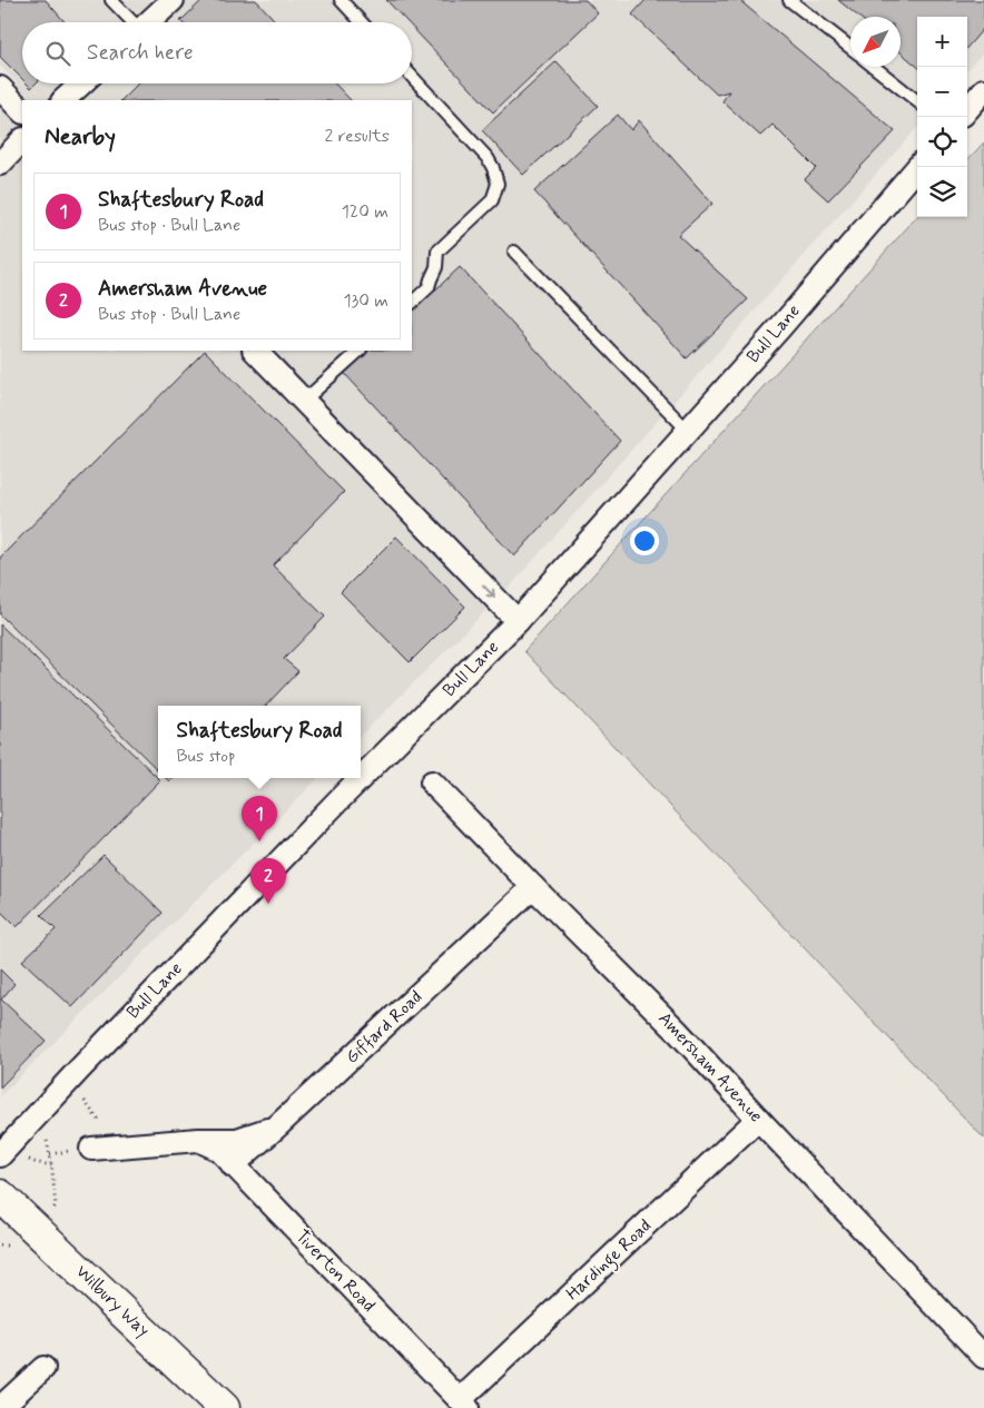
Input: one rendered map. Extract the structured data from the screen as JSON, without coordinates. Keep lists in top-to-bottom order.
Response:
{
  "streets": {
    "street": [
      "Bull Lane",
      "Giffard Road",
      "Amersham Avenue",
      "Hardinge Road",
      "Tiverton Road",
      "Wilbury Way"
    ]
  },
  "crossings": [
    ["Giffard Road", "Amersham Avenue"],
    ["Giffard Road", "Tiverton Road"],
    ["Amersham Avenue", "Hardinge Road"],
    ["Hardinge Road", "Tiverton Road"]
  ],
  "north": "bottom left",
  "page": {
    "map_buttons": ["+", "−"],
    "search": "Search here",
    "heading": ["Nearby", "2 results"],
    "list": [
      {
        "mark": "1",
        "name": "Shaftesbury Road",
        "note": "Bus stop · Bull Lane",
        "value": "120 m"
      },
      {
        "mark": "2",
        "name": "Amersham Avenue",
        "note": "Bus stop · Bull Lane",
        "value": "130 m"
      }
    ],
    "popup": ["Shaftesbury Road", "Bus stop"],
    "pins": ["1", "2"]
  }
}
